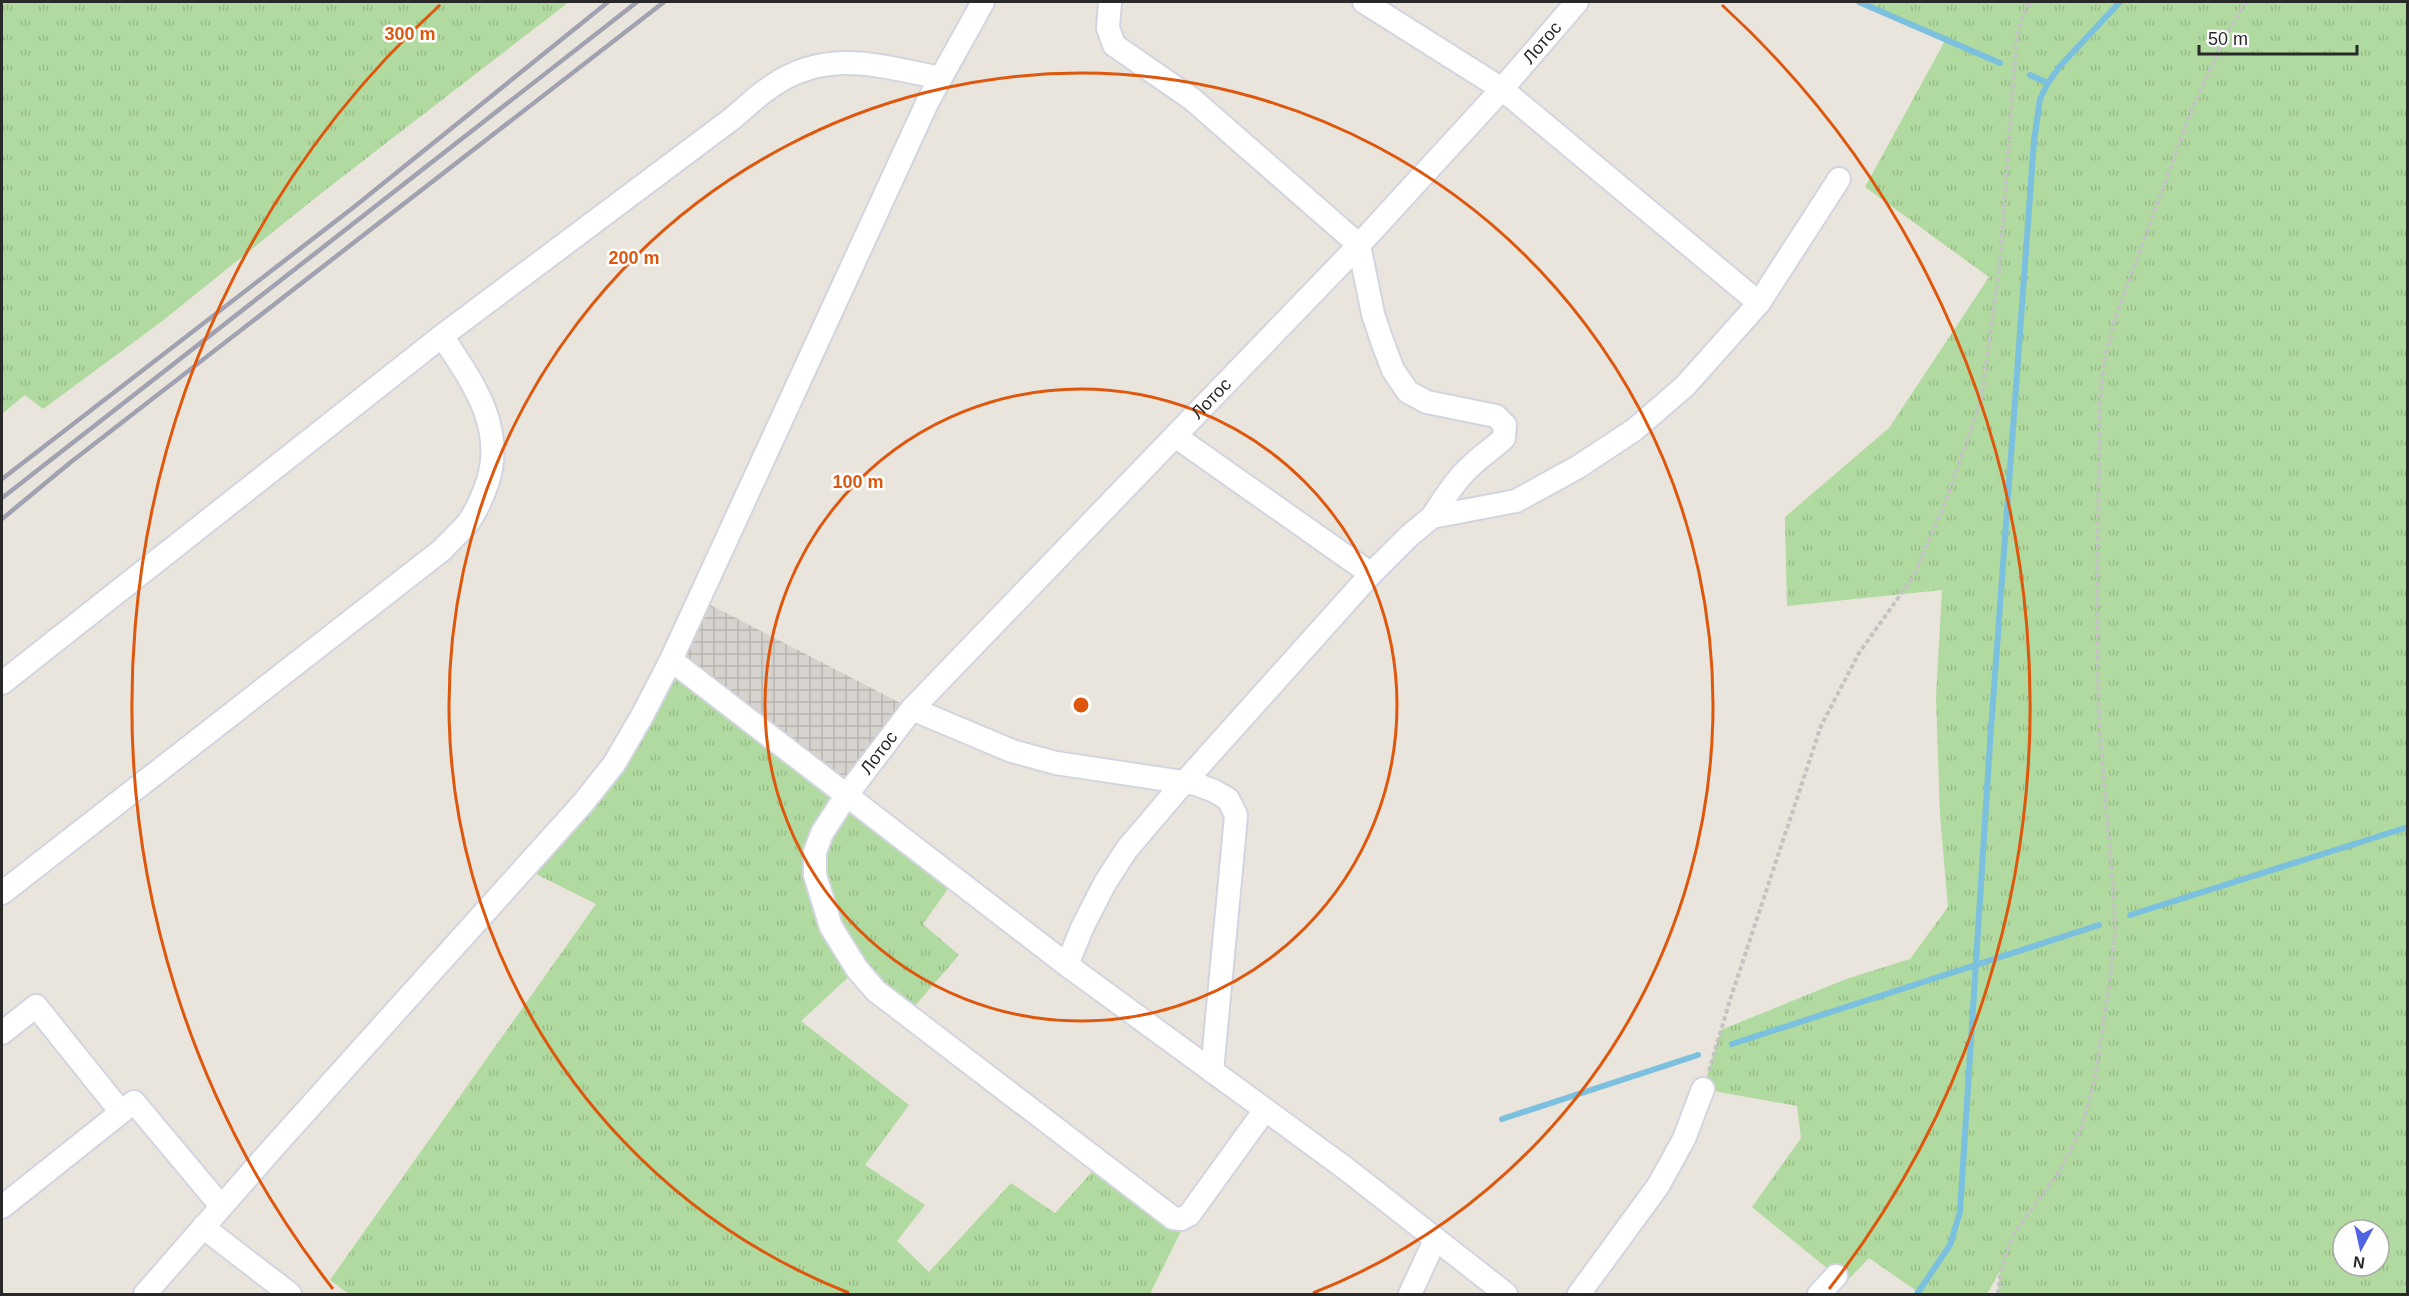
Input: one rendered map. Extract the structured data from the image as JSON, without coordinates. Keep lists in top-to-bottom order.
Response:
{
  "streets": {
    "street": ["Лотос"]
  },
  "scale_bar": "50 m",
  "north": "bottom",
  "rings": ["300 m", "200 m", "100 m"]
}
